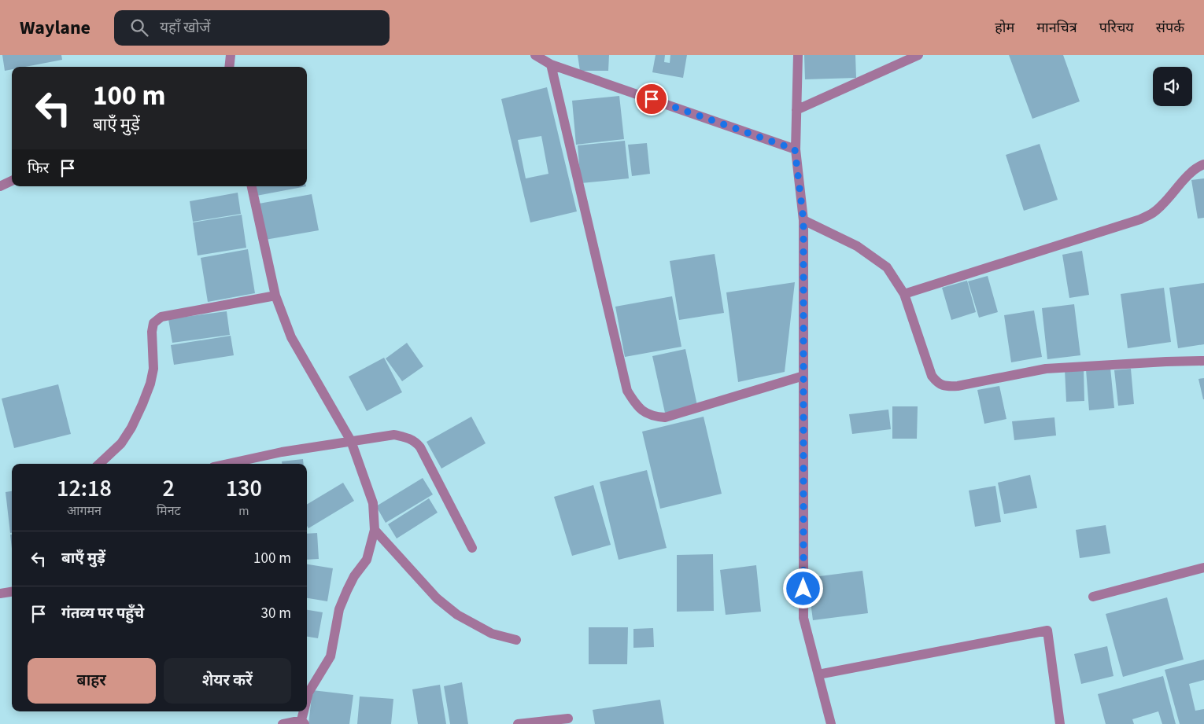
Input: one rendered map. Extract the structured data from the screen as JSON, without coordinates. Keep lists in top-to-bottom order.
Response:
{
  "page": {
    "header": "Waylane",
    "search": "यहाँ खोजें",
    "nav": [
      "होम",
      "मानचित्र",
      "परिचय",
      "संपर्क"
    ],
    "turn": ["100 m", "बाएँ मुड़ें"],
    "then": "फिर",
    "eta": [
      "12:18",
      "आगमन",
      "2",
      "मिनट",
      "130",
      "m"
    ],
    "list": [
      {
        "name": "बाएँ मुड़ें",
        "value": "100 m"
      },
      {
        "name": "गंतव्य पर पहुँचे",
        "value": "30 m"
      }
    ],
    "buttons": ["बाहर", "शेयर करें"]
  }
}
